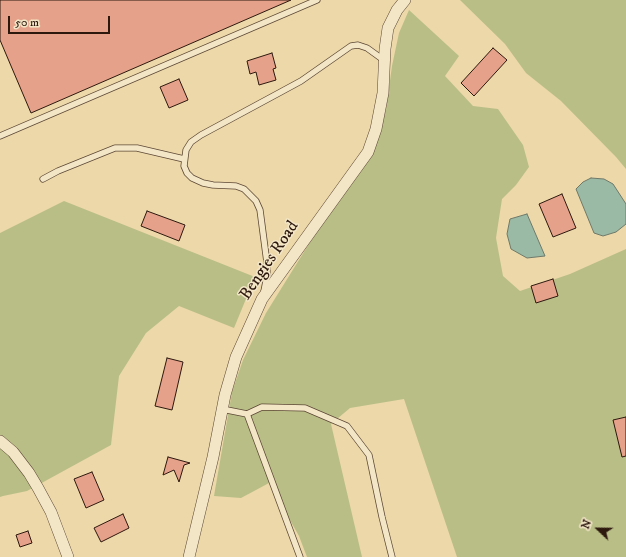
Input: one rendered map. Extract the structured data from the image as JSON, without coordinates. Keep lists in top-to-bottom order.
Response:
{
  "streets": {
    "street": ["Bengies Road"]
  },
  "scale_bar": "50 m",
  "north": "left"
}
